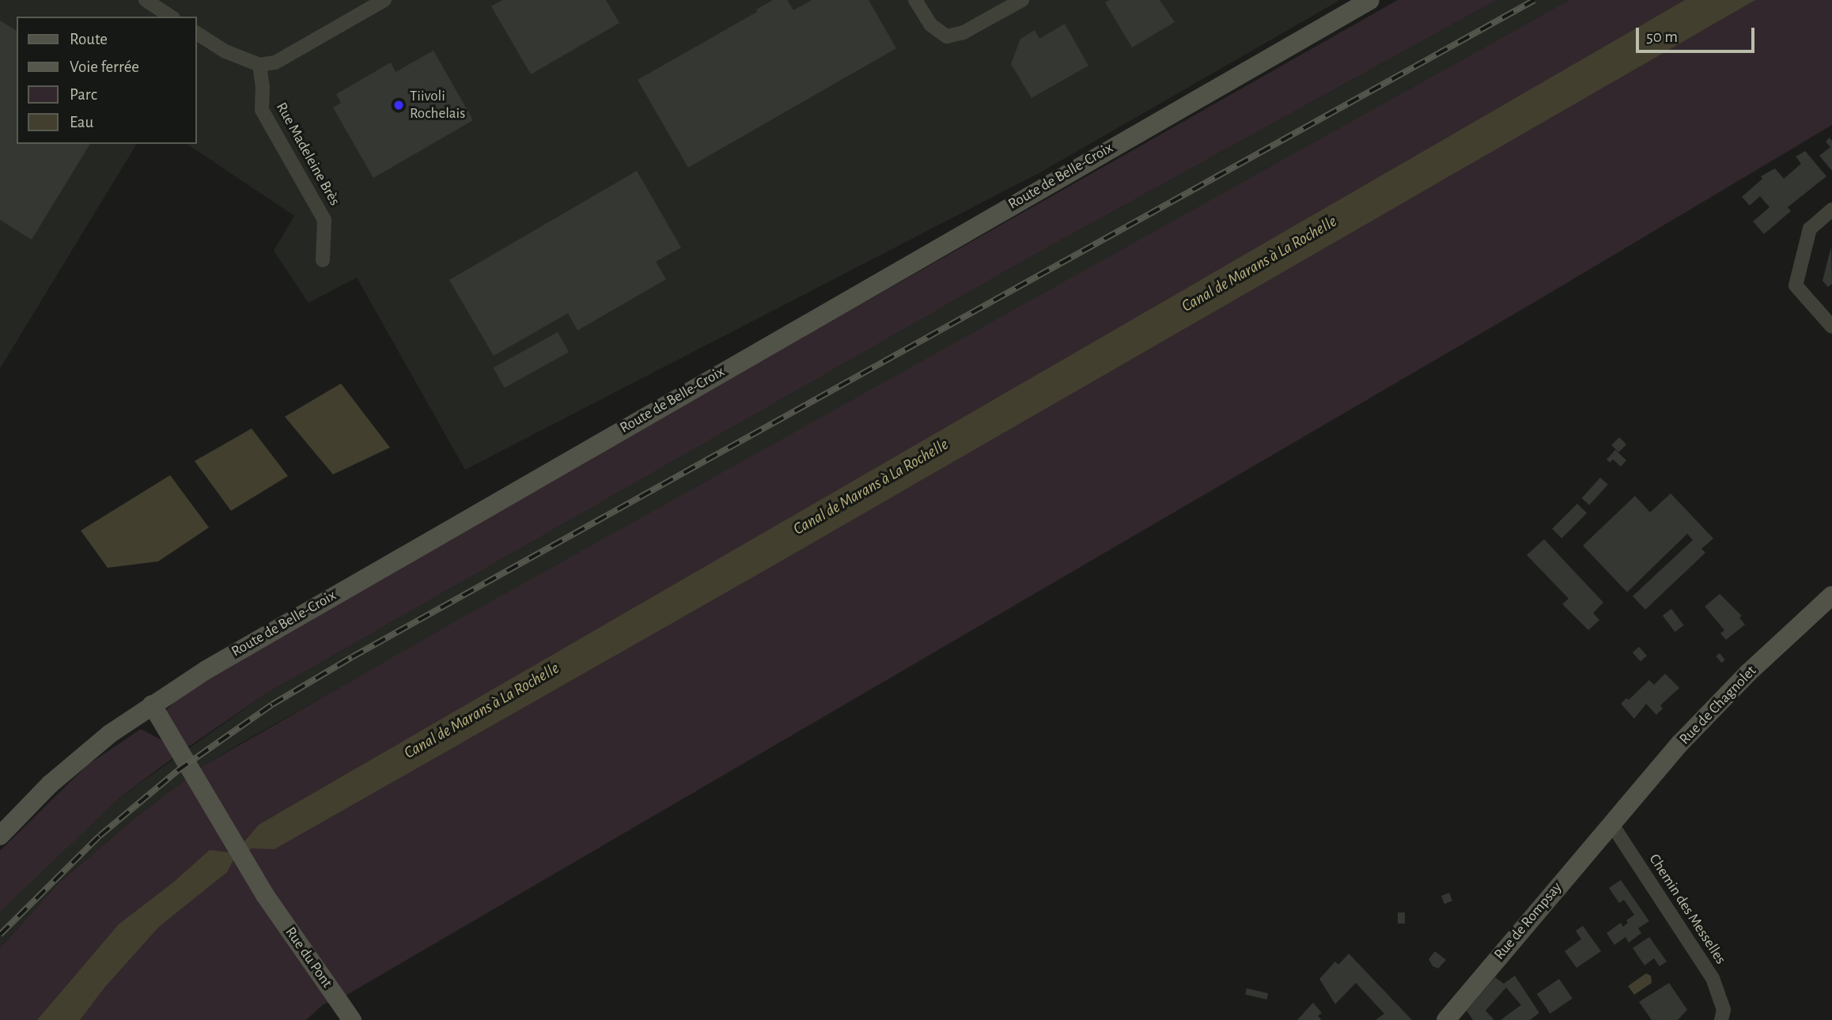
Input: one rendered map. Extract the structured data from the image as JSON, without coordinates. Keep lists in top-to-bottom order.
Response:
{
  "streets": {
    "street": [
      "Rue Madeleine Brès",
      "Route de Belle-Croix",
      "Rue de Chagnolet",
      "Chemin des Messelles",
      "Rue de Rompsay",
      "Rue du Pont"
    ]
  },
  "crossings": [
    ["Route de Belle-Croix", "Rue du Pont"],
    ["Rue de Chagnolet", "Chemin des Messelles"],
    ["Rue de Chagnolet", "Rue de Rompsay"],
    ["Chemin des Messelles", "Rue de Rompsay"]
  ],
  "water": ["Canal de Marans à La Rochelle"],
  "places": ["Tiivoli Rochelais"],
  "legend": [
    "Route",
    "Voie ferrée",
    "Parc",
    "Eau"
  ],
  "scale_bar": "50 m"
}
